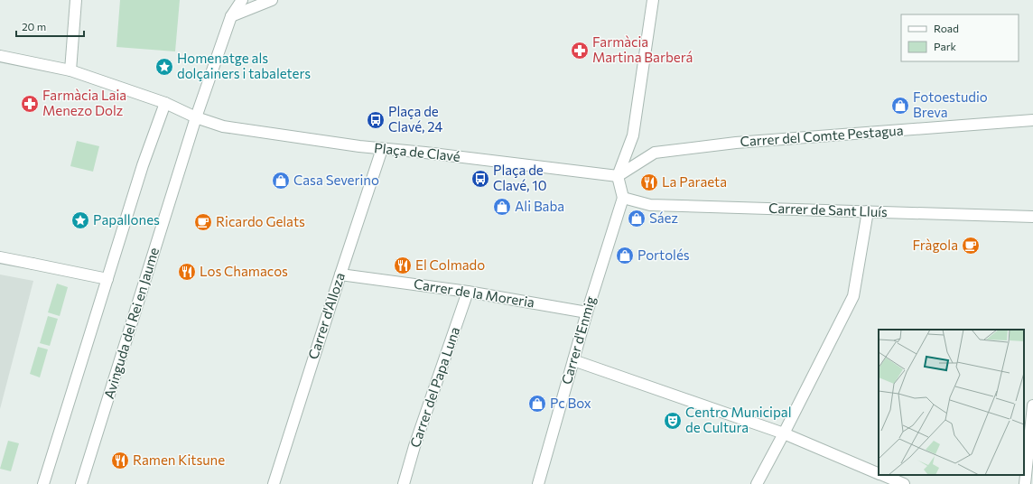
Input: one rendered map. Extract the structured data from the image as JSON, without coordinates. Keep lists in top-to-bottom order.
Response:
{
  "streets": {
    "street": [
      "Carrer del Comte Pestagua",
      "Plaça de Clavé",
      "Carrer de Sant Lluís",
      "Carrer de la Moreria",
      "Carrer d'Alloza",
      "Avinguda del Rei en Jaume",
      "Carrer d'Enmig",
      "Carrer del Papa Luna"
    ]
  },
  "crossings": [
    ["Carrer del Comte Pestagua", "Plaça de Clavé"],
    ["Plaça de Clavé", "Carrer d'Alloza"],
    ["Plaça de Clavé", "Avinguda del Rei en Jaume"],
    ["Carrer de Sant Lluís", "Carrer d'Enmig"],
    ["Carrer de la Moreria", "Carrer d'Alloza"],
    ["Carrer de la Moreria", "Carrer d'Enmig"],
    ["Carrer de la Moreria", "Carrer del Papa Luna"]
  ],
  "places": {
    "pharmacy": ["Farmàcia Martina Barberá", "Farmàcia Laia Menezo Dolz"],
    "place": ["Homenatge als dolçainers i tabaleters", "Papallones"],
    "shop": [
      "Fotoestudio Breva",
      "Casa Severino",
      "Ali Baba",
      "Sáez",
      "Portolés",
      "Pc Box"
    ],
    "bus stop": ["Plaça de Clavé, 24", "Plaça de Clavé, 10"],
    "restaurant": [
      "La Paraeta",
      "El Colmado",
      "Los Chamacos",
      "Ramen Kitsune"
    ],
    "cafe": ["Ricardo Gelats", "Fràgola"],
    "theatre": ["Centro Municipal de Cultura"]
  },
  "legend": ["Road", "Park"],
  "scale_bar": "20 m"
}
